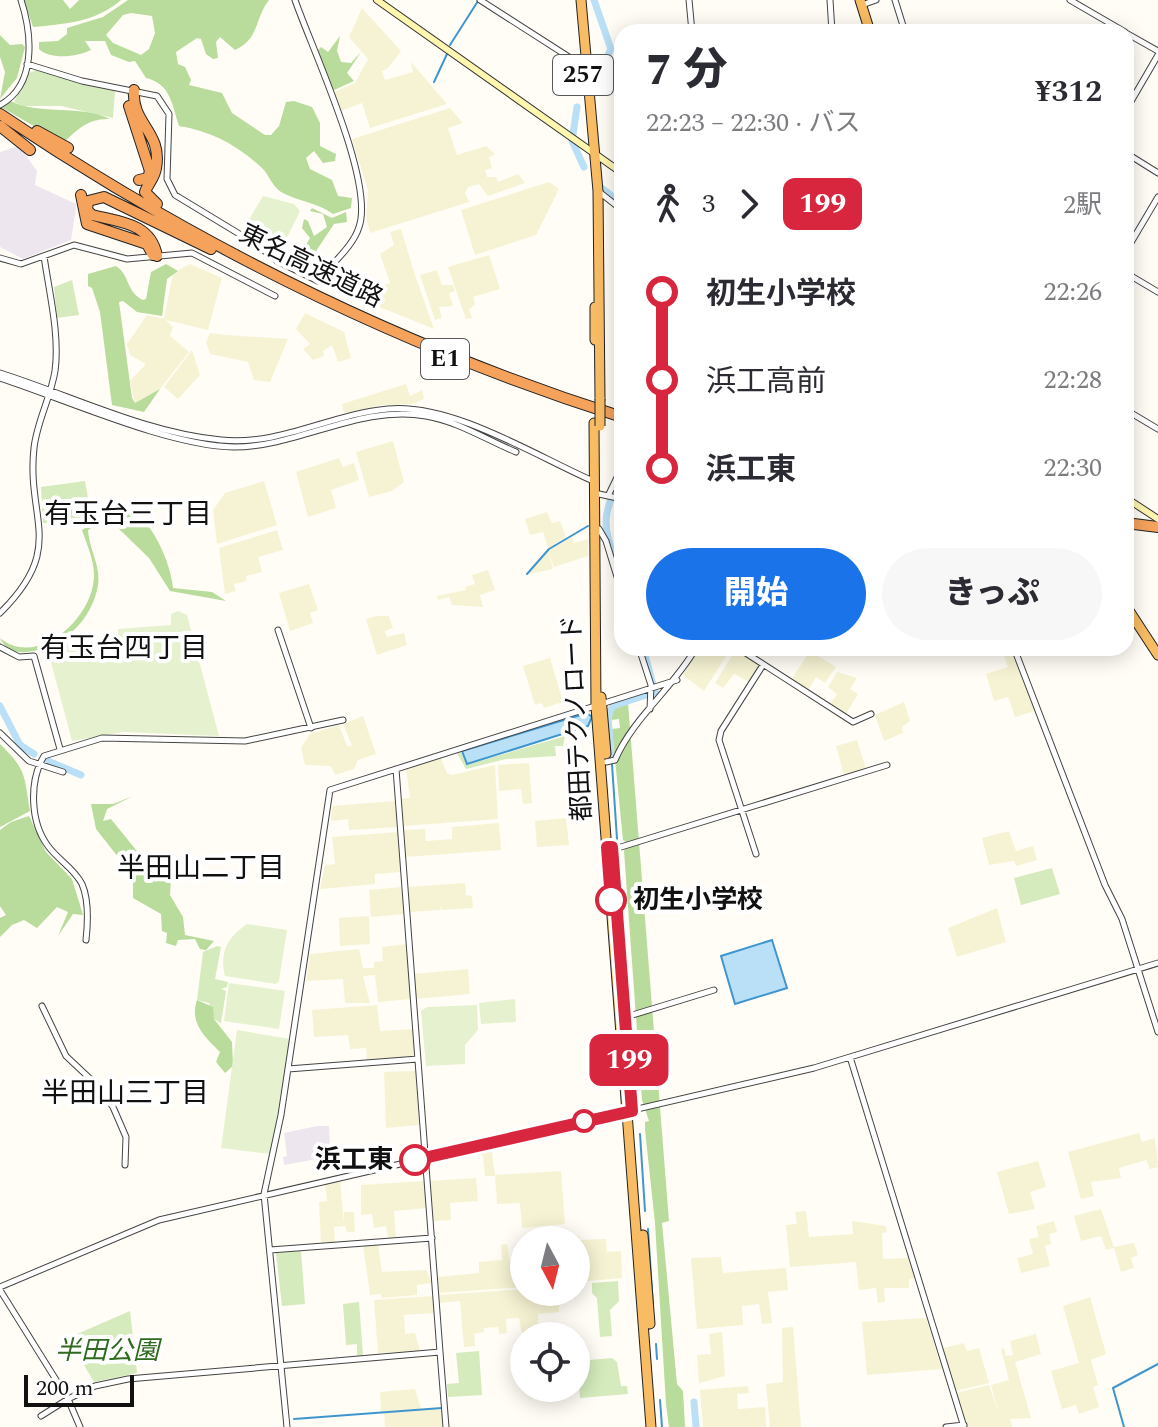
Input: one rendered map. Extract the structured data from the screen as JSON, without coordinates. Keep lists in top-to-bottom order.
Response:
{
  "streets": {
    "highway": [
      "257",
      "東名高速道路",
      "E1",
      "都田テクノロード"
    ]
  },
  "crossings": [
    ["257", "都田テクノロード"]
  ],
  "districts": [
    "有玉台三丁目",
    "有玉台四丁目",
    "半田山二丁目",
    "半田山三丁目"
  ],
  "parks": ["半田公園"],
  "places": ["初生小学校", "浜工東"],
  "lines": ["bus line 199"],
  "scale_bar": "200 m",
  "north": "bottom",
  "page": {
    "on_map": "199",
    "heading": ["7 分", "22:23 – 22:30 · バス", "¥312"],
    "legs": ["3", "199", "2駅"],
    "list": [
      {
        "name": "初生小学校",
        "value": "22:26"
      },
      {
        "name": "浜工高前",
        "value": "22:28"
      },
      {
        "name": "浜工東",
        "value": "22:30"
      }
    ],
    "buttons": ["開始", "きっぷ"],
    "scale": "200 m"
  }
}
